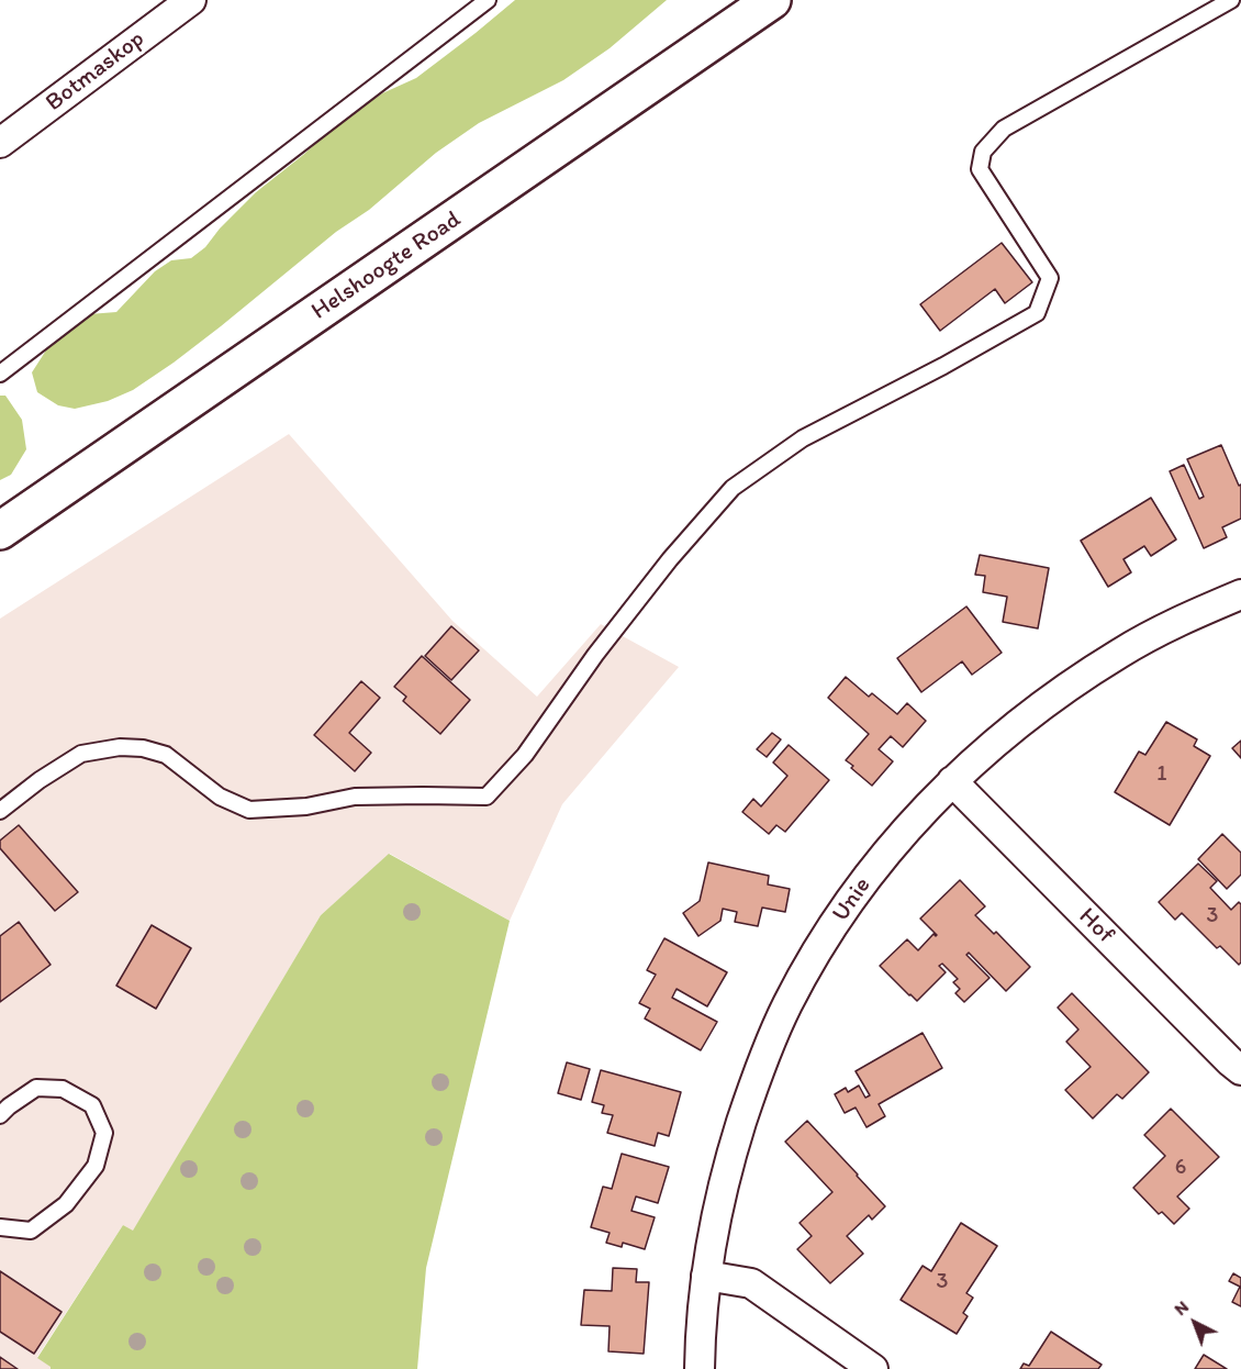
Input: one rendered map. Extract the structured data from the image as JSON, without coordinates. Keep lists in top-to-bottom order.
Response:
{
  "streets": {
    "main road": ["Helshoogte Road"],
    "street": ["Botmaskop", "Unie", "Hof"]
  },
  "crossings": [
    ["Unie", "Hof"]
  ],
  "house_numbers": [
    "1",
    "3",
    "6",
    "3"
  ],
  "north": "top left"
}
